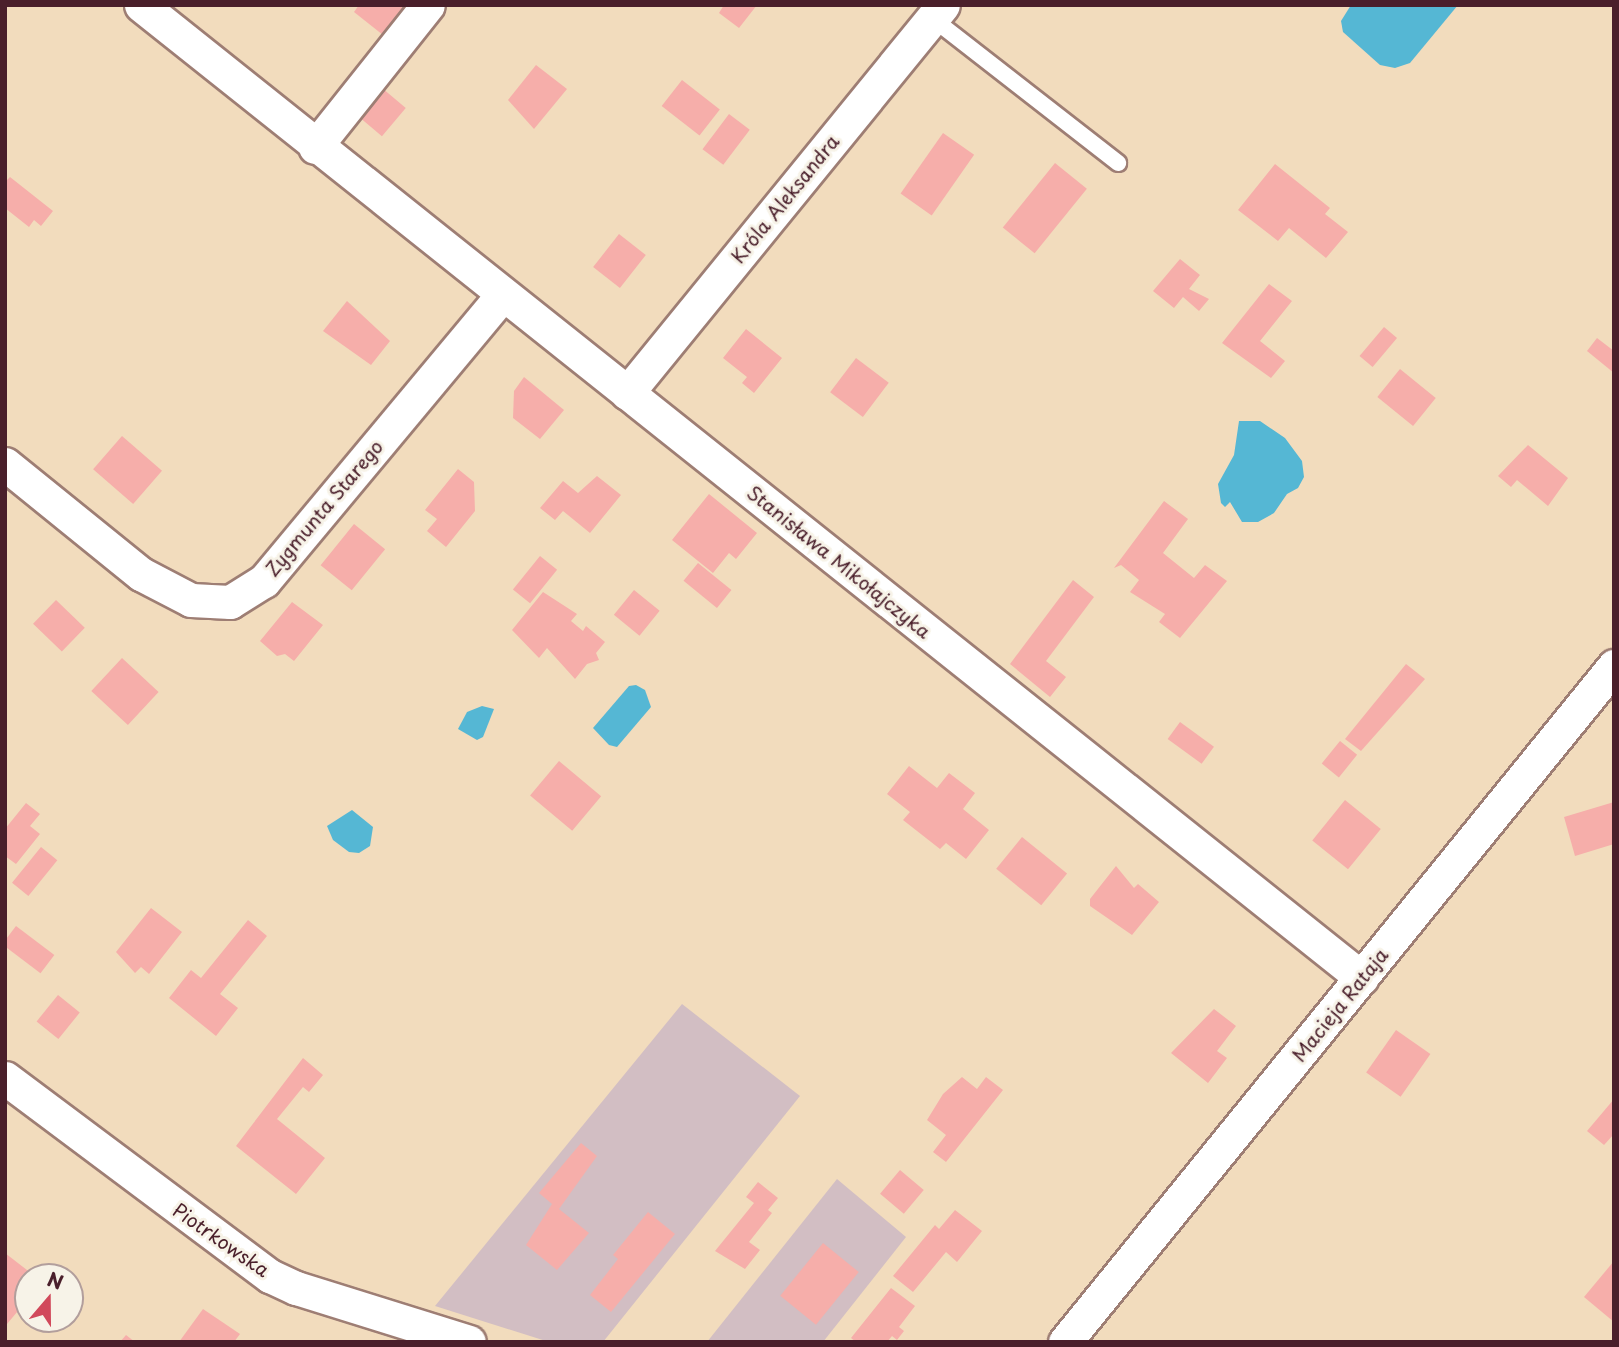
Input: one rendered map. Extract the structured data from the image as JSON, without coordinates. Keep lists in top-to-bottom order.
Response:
{
  "streets": {
    "street": [
      "Króla Aleksandra",
      "Zygmunta Starego",
      "Stanisława Mikołajczyka",
      "Macieja Rataja",
      "Piotrkowska"
    ]
  },
  "crossings": [
    ["Króla Aleksandra", "Stanisława Mikołajczyka"],
    ["Zygmunta Starego", "Stanisława Mikołajczyka"],
    ["Stanisława Mikołajczyka", "Macieja Rataja"]
  ],
  "north": "top"
}
